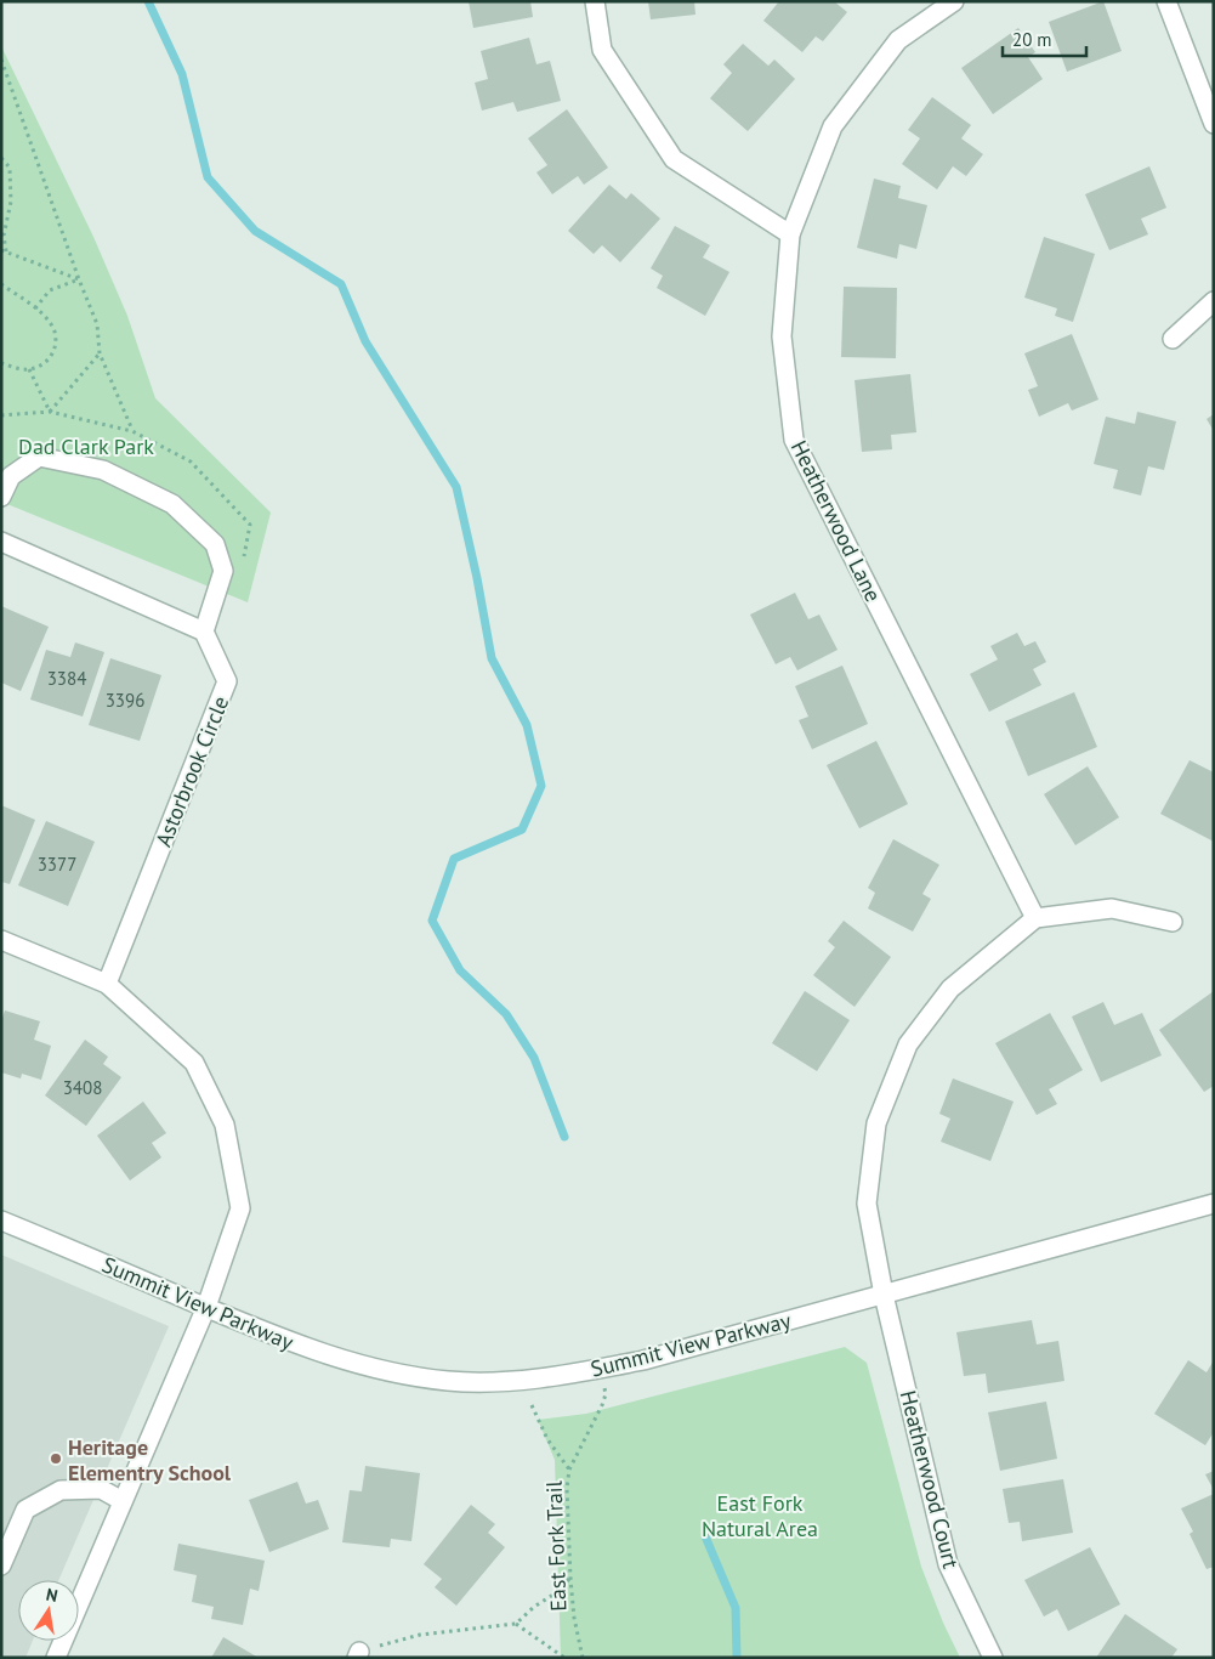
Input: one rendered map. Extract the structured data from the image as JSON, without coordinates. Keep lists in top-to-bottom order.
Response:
{
  "streets": {
    "street": [
      "Heatherwood Lane",
      "Astorbrook Circle",
      "Summit View Parkway",
      "Heatherwood Court"
    ],
    "path": ["East Fork Trail"]
  },
  "crossings": [
    ["Heatherwood Lane", "Heatherwood Court"],
    ["Summit View Parkway", "Heatherwood Court"],
    ["Summit View Parkway", "East Fork Trail"]
  ],
  "parks": ["Dad Clark Park", "East Fork Natural Area"],
  "places": ["Heritage Elementry School"],
  "house_numbers": [
    "3384",
    "3396",
    "3377",
    "3408"
  ],
  "scale_bar": "20 m",
  "north": "top"
}
